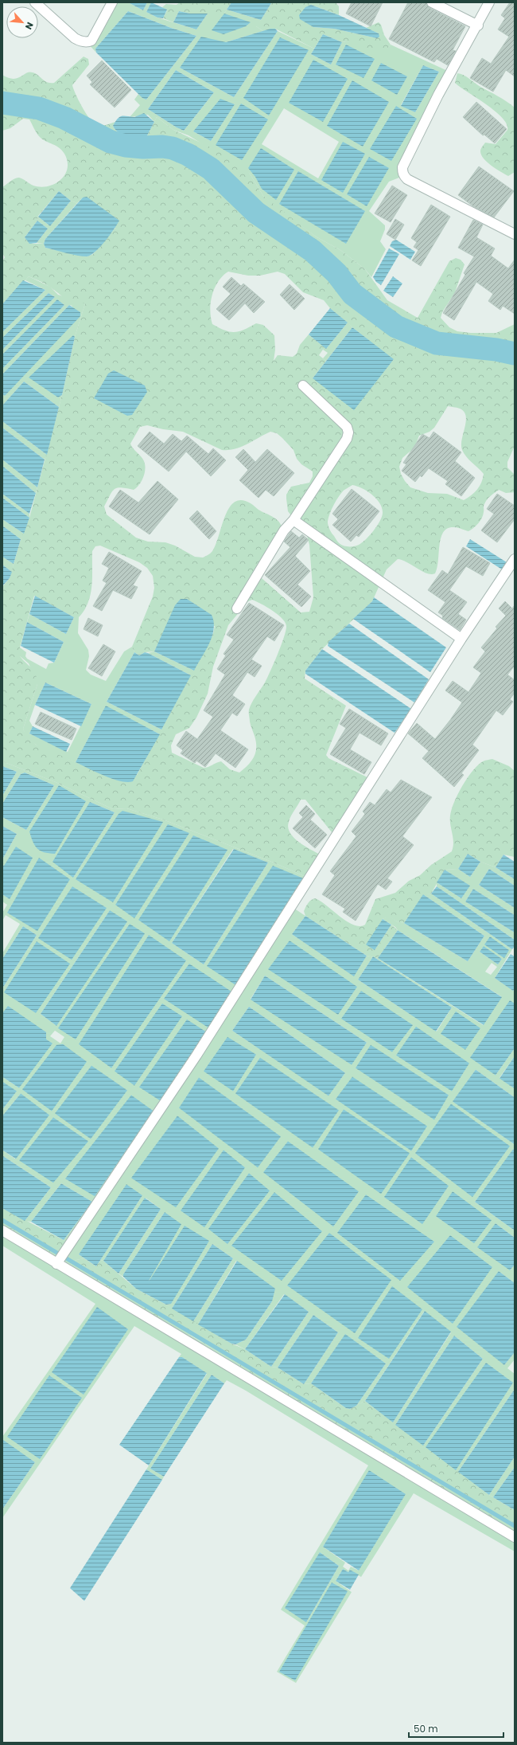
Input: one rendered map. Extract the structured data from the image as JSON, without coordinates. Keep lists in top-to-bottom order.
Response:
{
  "scale_bar": "50 m",
  "north": "bottom right"
}
